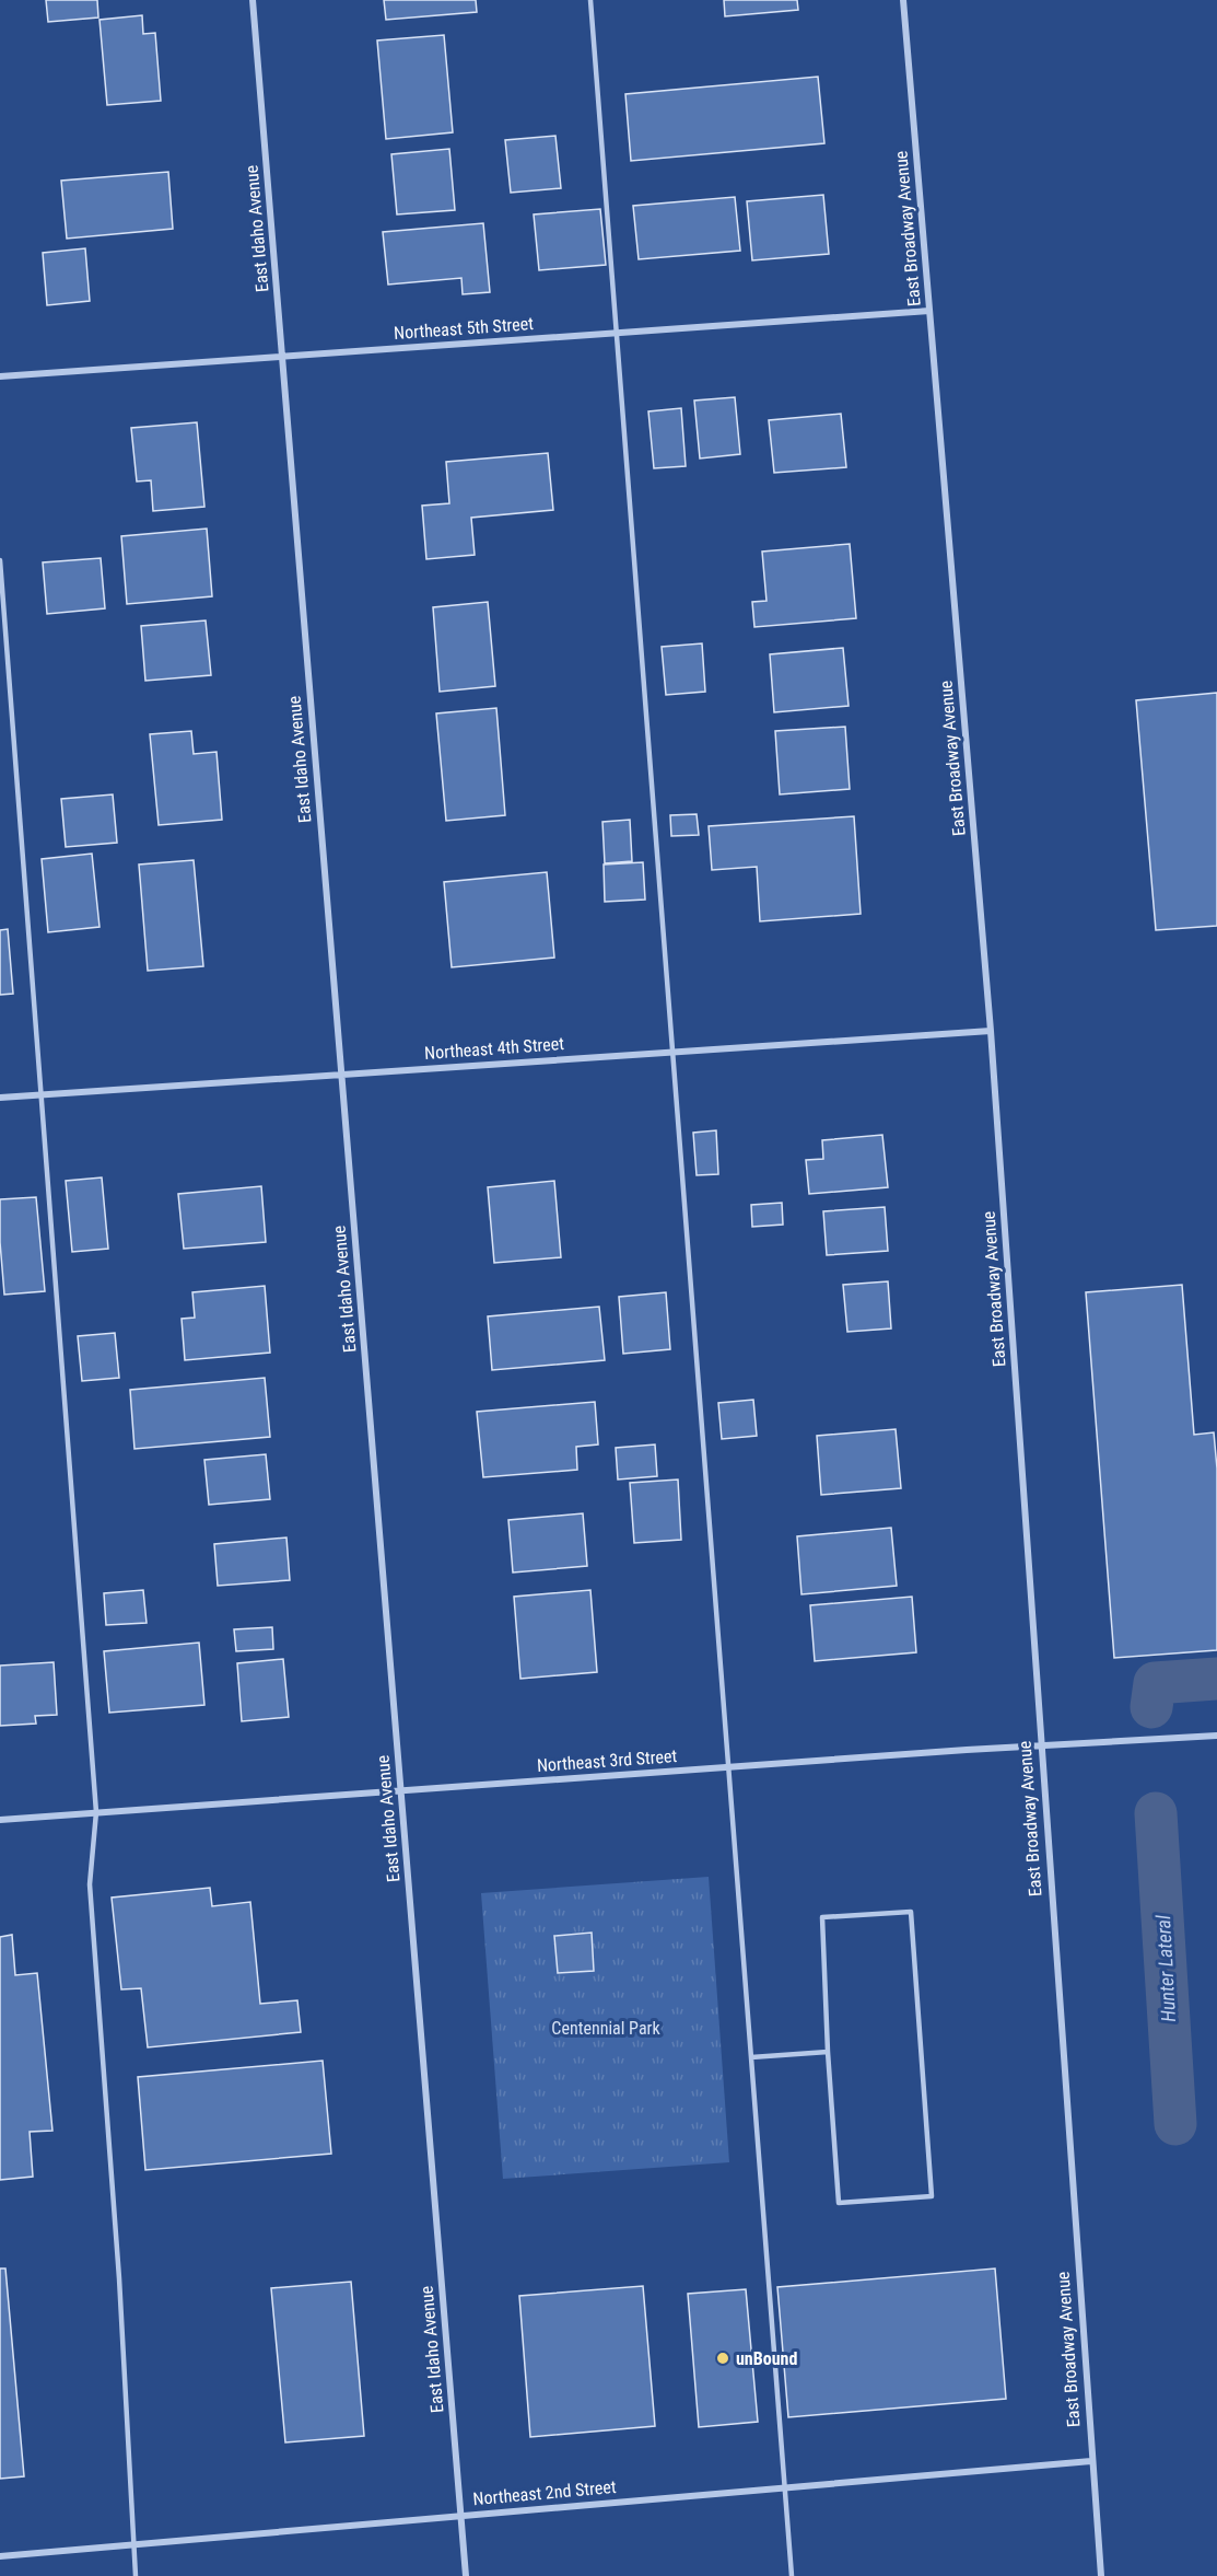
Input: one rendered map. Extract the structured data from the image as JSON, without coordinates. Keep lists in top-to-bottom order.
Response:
{
  "streets": {
    "street": [
      "East Idaho Avenue",
      "East Broadway Avenue",
      "Northeast 5th Street",
      "Northeast 4th Street",
      "Northeast 3rd Street",
      "Northeast 2nd Street"
    ]
  },
  "crossings": [
    ["East Idaho Avenue", "Northeast 5th Street"],
    ["East Idaho Avenue", "Northeast 4th Street"],
    ["East Idaho Avenue", "Northeast 3rd Street"],
    ["East Idaho Avenue", "Northeast 2nd Street"],
    ["East Broadway Avenue", "Northeast 5th Street"],
    ["East Broadway Avenue", "Northeast 4th Street"],
    ["East Broadway Avenue", "Northeast 3rd Street"],
    ["East Broadway Avenue", "Northeast 2nd Street"]
  ],
  "water": ["Hunter Lateral"],
  "parks": ["Centennial Park"],
  "places": ["unBound"]
}
